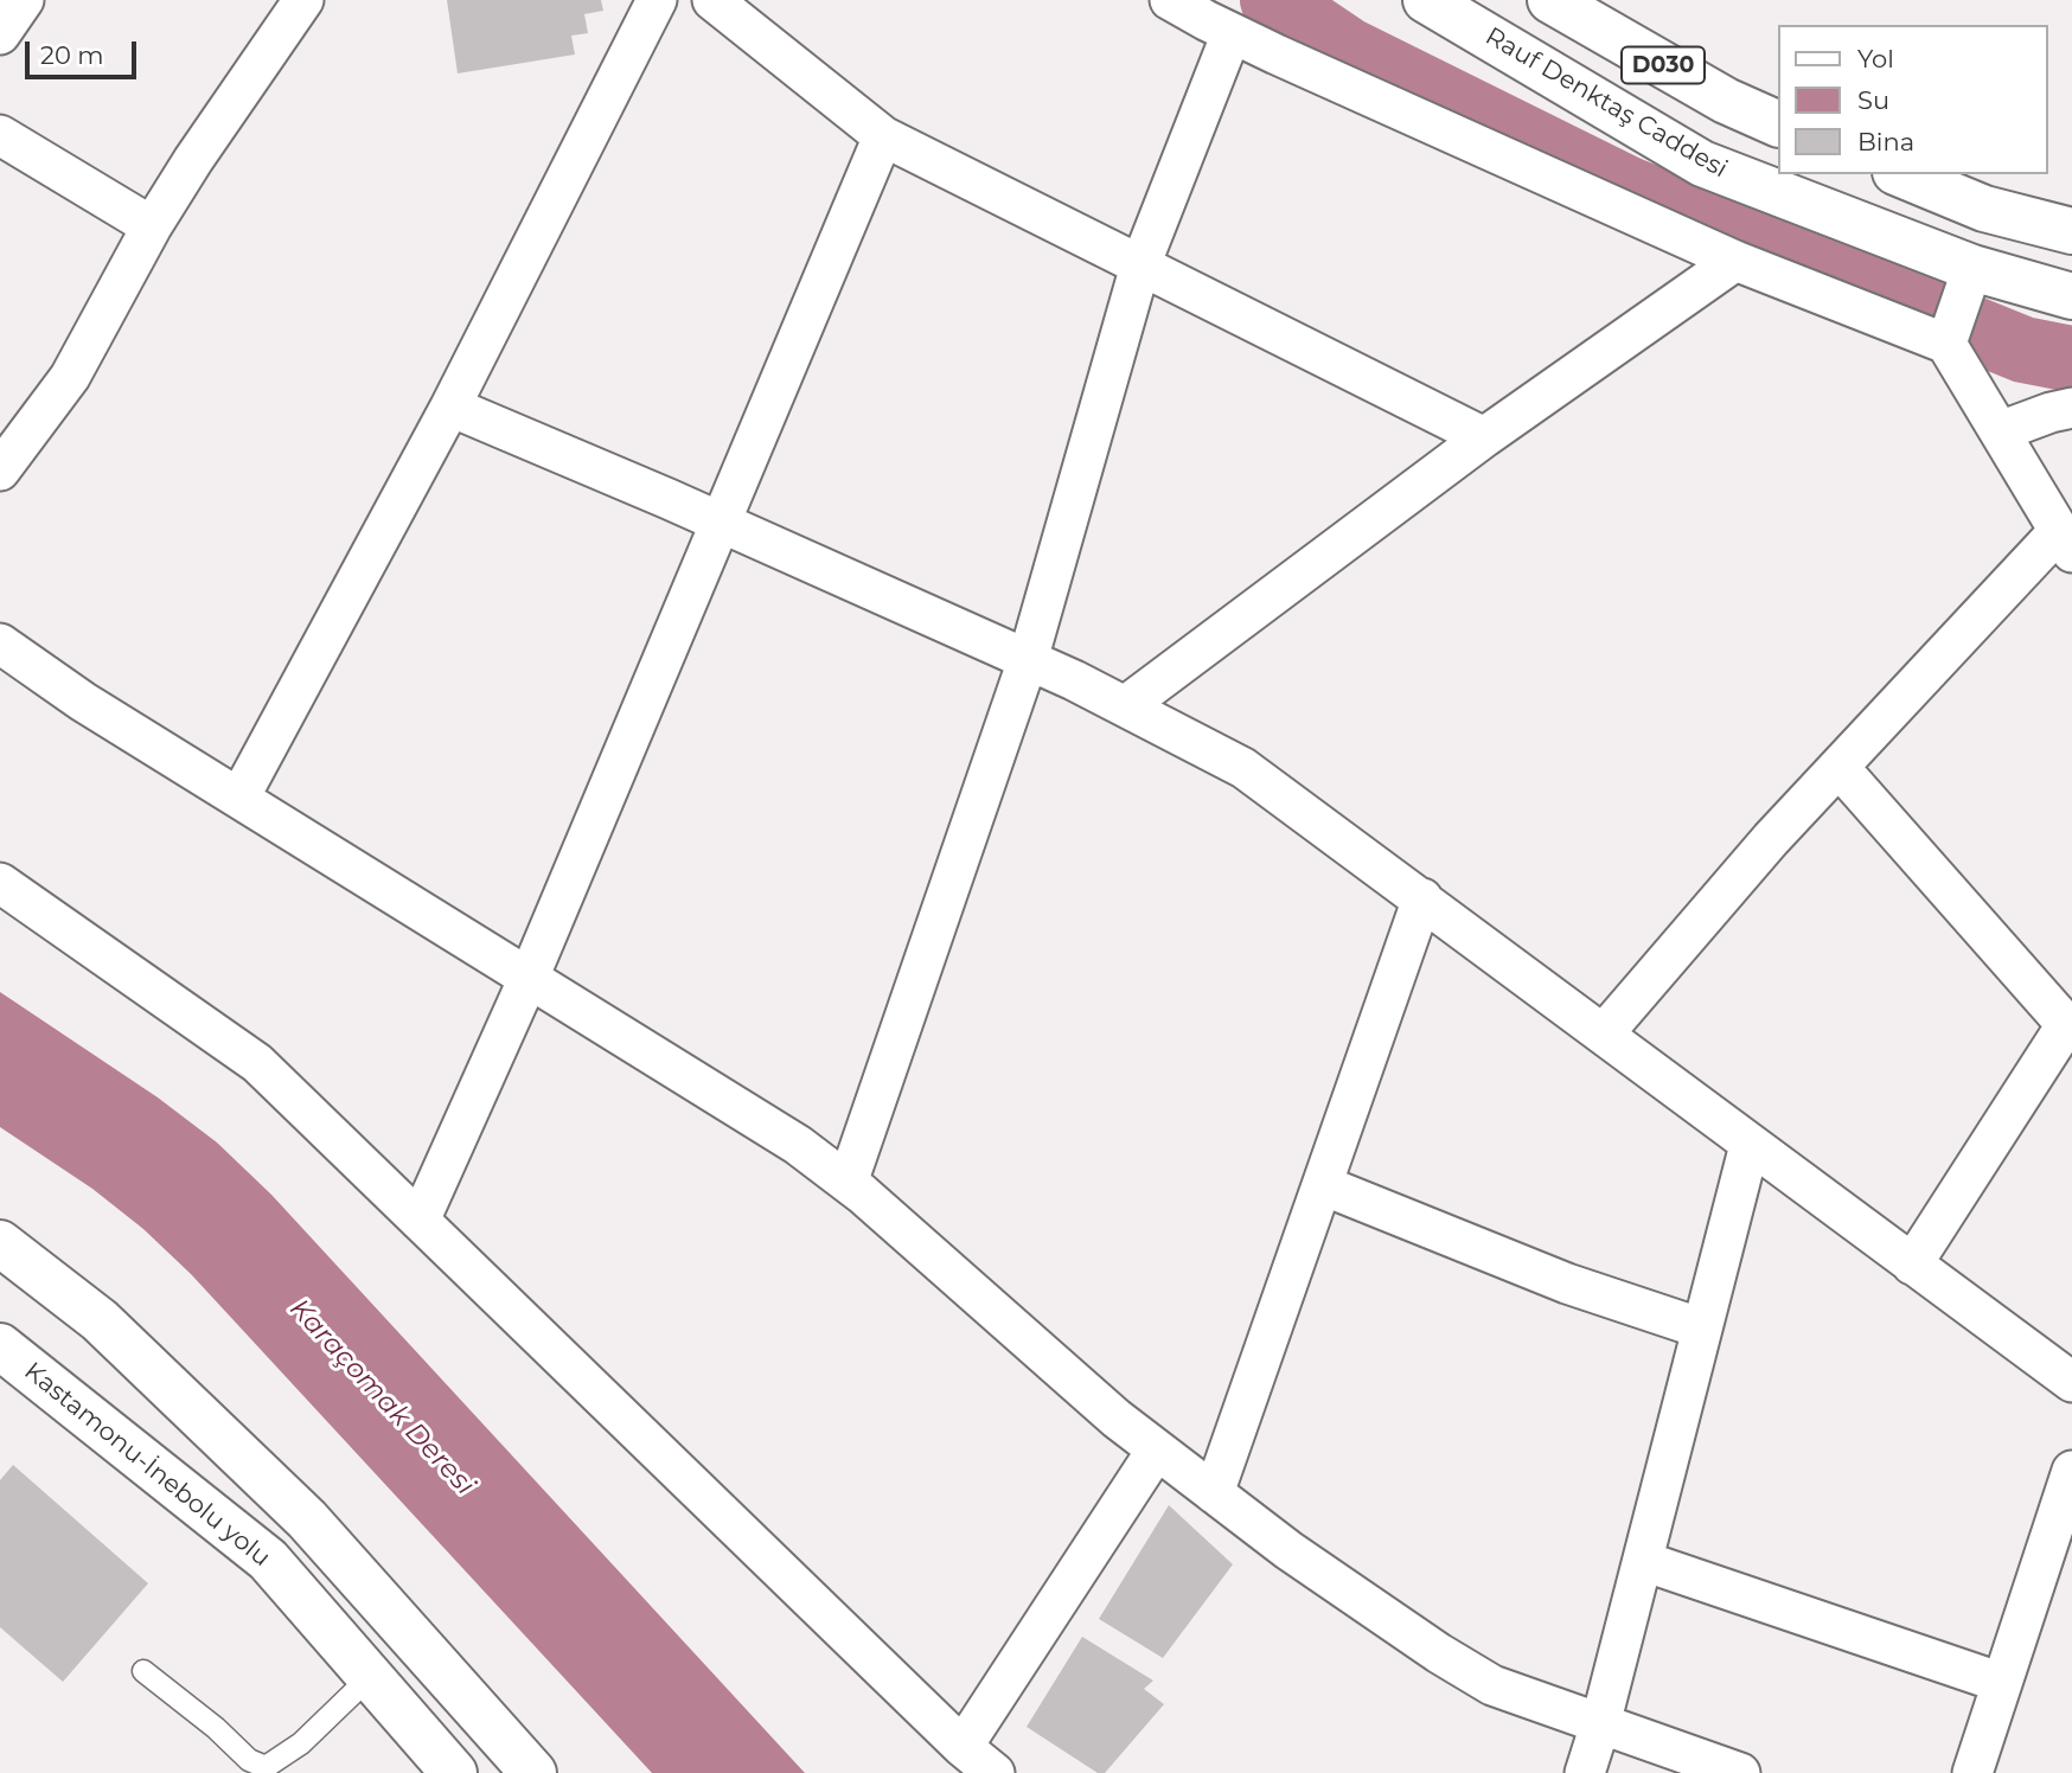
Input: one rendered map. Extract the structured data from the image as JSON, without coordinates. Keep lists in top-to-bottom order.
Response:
{
  "streets": {
    "main road": ["D030", "Rauf Denktaş Caddesi", "Kastamonu-İnebolu yolu"]
  },
  "water": ["Karaçomak Deresi"],
  "legend": ["Yol", "Su", "Bina"],
  "scale_bar": "20 m"
}
